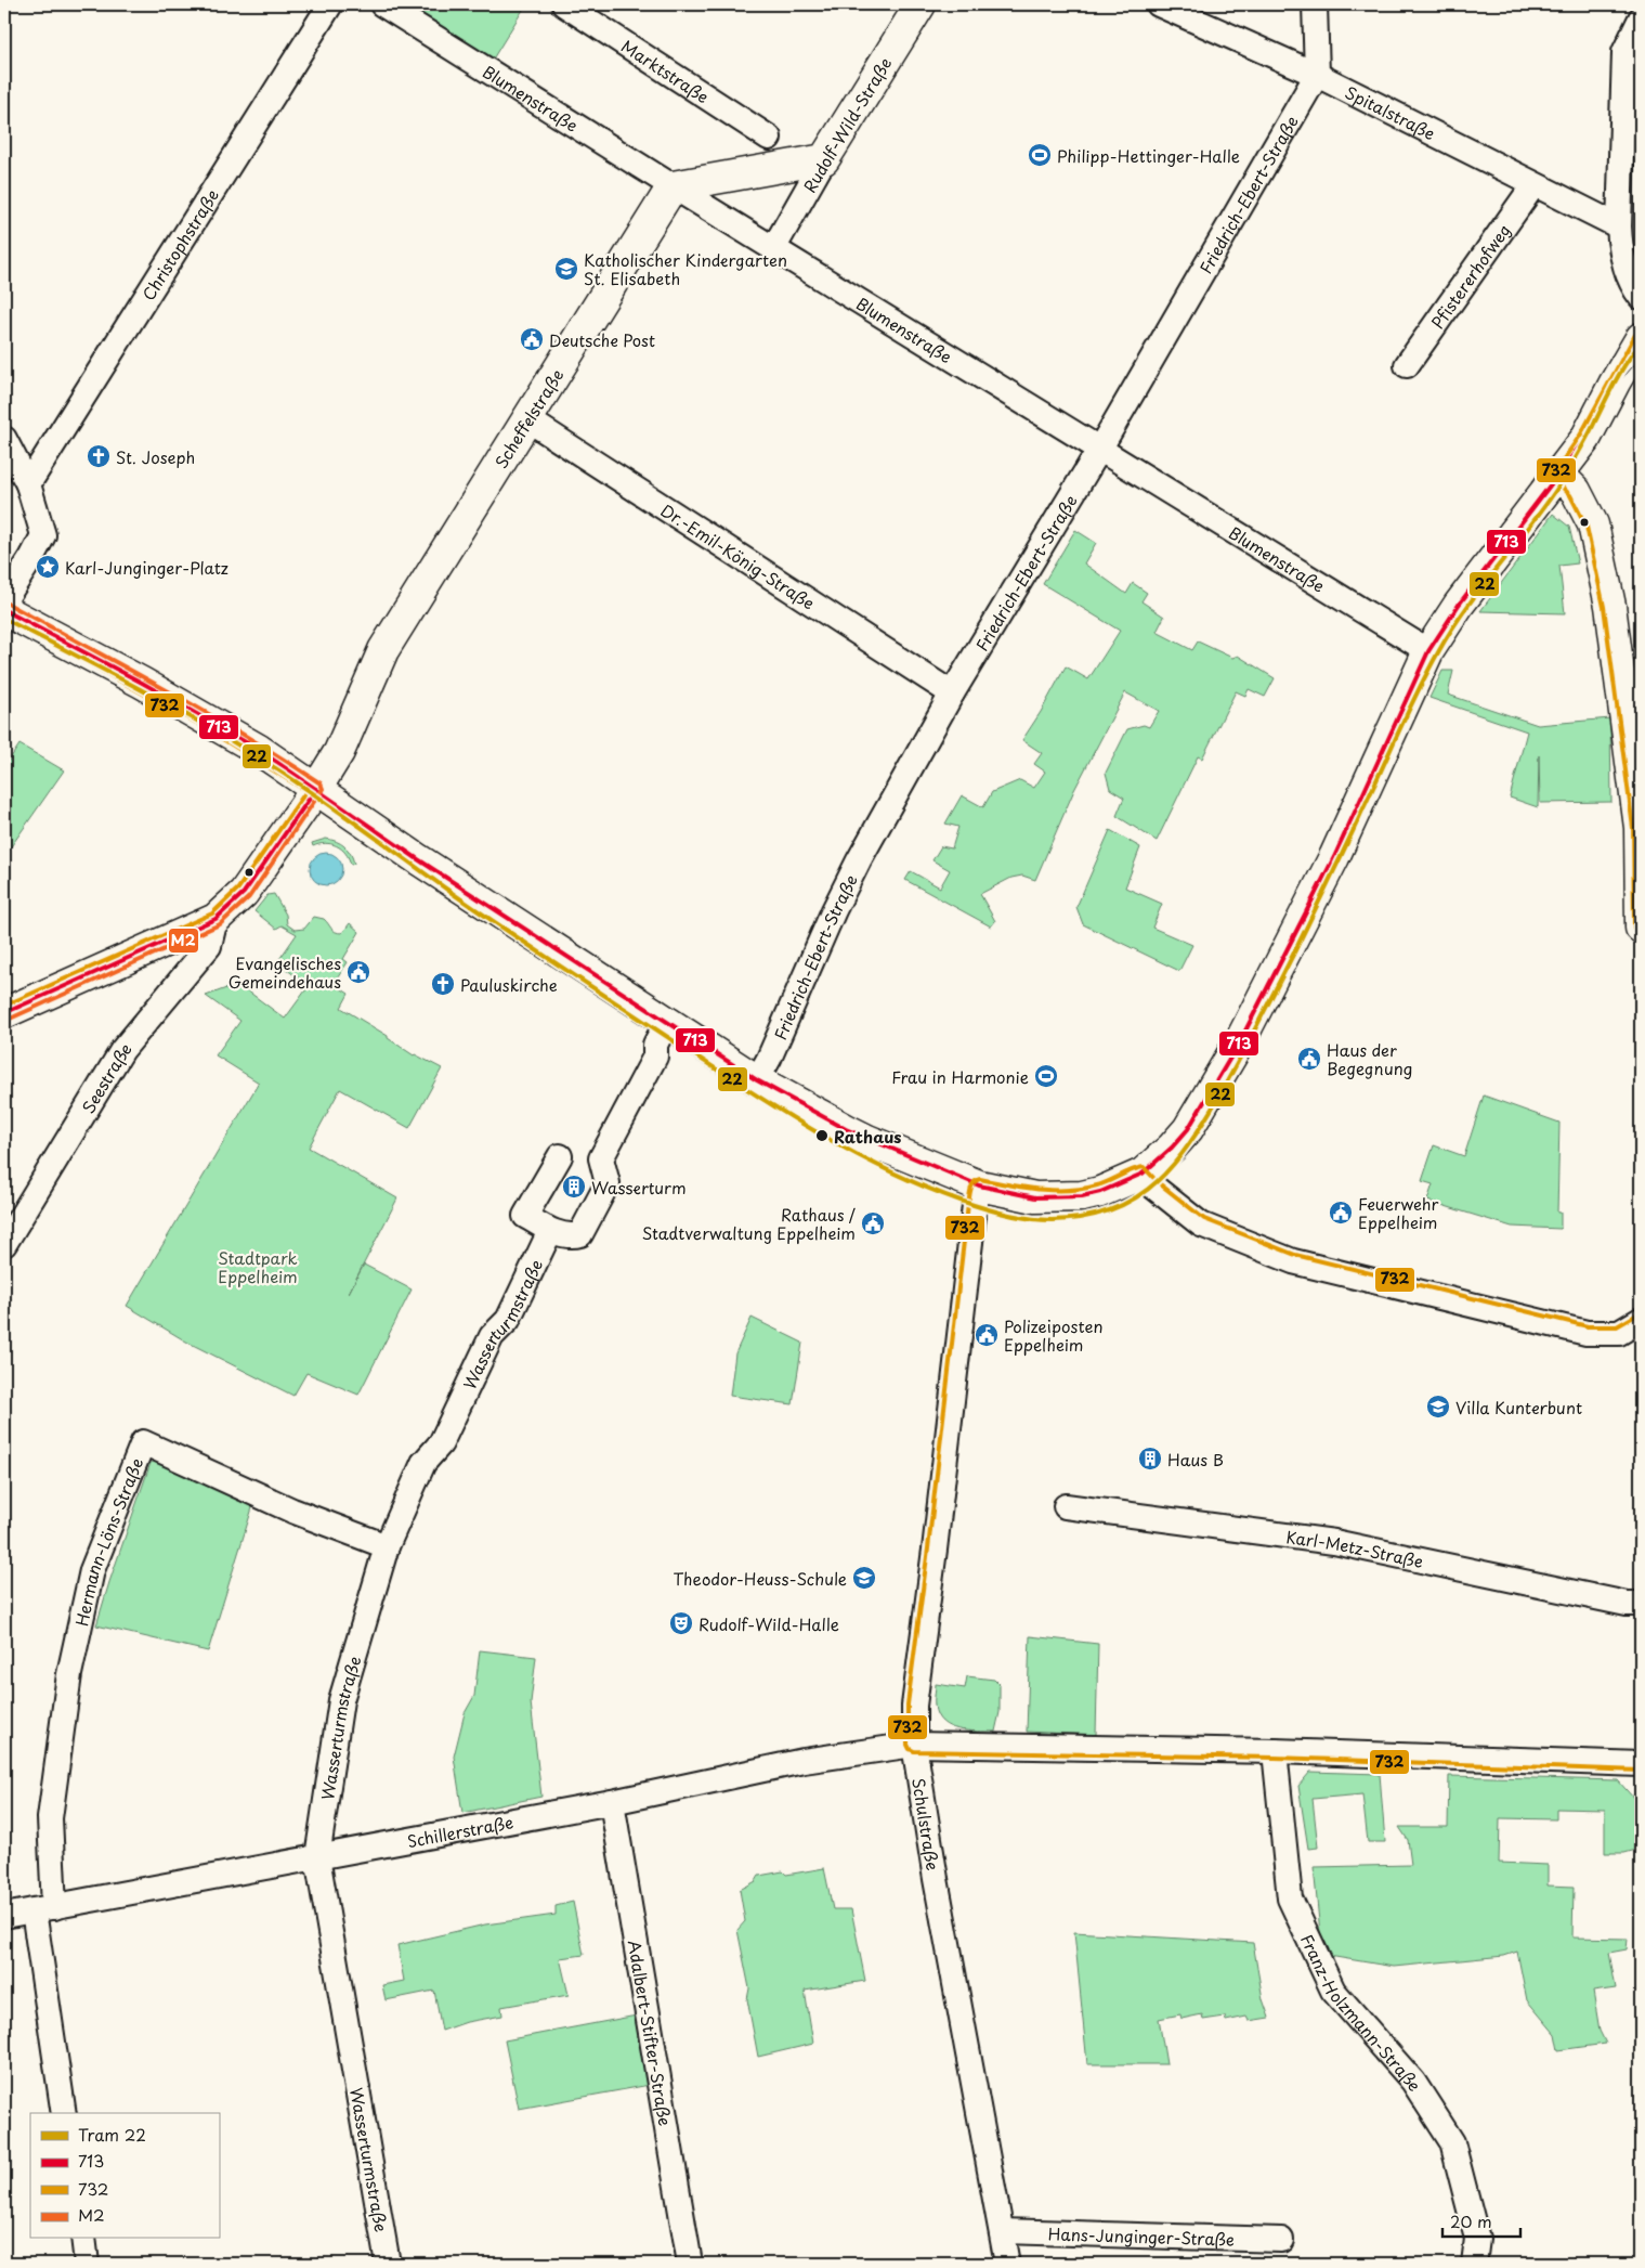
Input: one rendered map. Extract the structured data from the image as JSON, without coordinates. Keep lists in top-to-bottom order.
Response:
{
  "streets": {
    "street": [
      "Marktstraße",
      "Blumenstraße",
      "Spitalstraße",
      "Rudolf-Wild-Straße",
      "Friedrich-Ebert-Straße",
      "Christophstraße",
      "Pfistererhofweg",
      "Scheffelstraße",
      "Dr.-Emil-König-Straße",
      "Seestraße",
      "Wasserturmstraße",
      "Hermann-Löns-Straße",
      "Karl-Metz-Straße",
      "Schulstraße",
      "Schillerstraße",
      "Franz-Holzmann-Straße",
      "Adalbert-Stifter-Straße",
      "Hans-Junginger-Straße"
    ]
  },
  "crossings": [
    ["Blumenstraße", "Rudolf-Wild-Straße"],
    ["Blumenstraße", "Friedrich-Ebert-Straße"],
    ["Blumenstraße", "Scheffelstraße"],
    ["Spitalstraße", "Friedrich-Ebert-Straße"],
    ["Spitalstraße", "Pfistererhofweg"],
    ["Friedrich-Ebert-Straße", "Dr.-Emil-König-Straße"],
    ["Scheffelstraße", "Dr.-Emil-König-Straße"],
    ["Scheffelstraße", "Seestraße"],
    ["Wasserturmstraße", "Hermann-Löns-Straße"],
    ["Wasserturmstraße", "Schillerstraße"],
    ["Hermann-Löns-Straße", "Schillerstraße"],
    ["Schulstraße", "Schillerstraße"],
    ["Schulstraße", "Hans-Junginger-Straße"],
    ["Schillerstraße", "Franz-Holzmann-Straße"],
    ["Schillerstraße", "Adalbert-Stifter-Straße"]
  ],
  "parks": ["Stadtpark Eppelheim"],
  "places": {
    "sports": ["Philipp-Hettinger-Halle", "Frau in Harmonie"],
    "school or university": ["Katholischer Kindergarten St. Elisabeth", "Villa Kunterbunt", "Theodor-Heuss-Schule"],
    "public building": [
      "Deutsche Post",
      "Evangelisches Gemeindehaus",
      "Haus der Begegnung",
      "Feuerwehr Eppelheim",
      "Rathaus / Stadtverwaltung Eppelheim",
      "Polizeiposten Eppelheim"
    ],
    "church": ["St. Joseph", "Pauluskirche"],
    "place": ["Karl-Junginger-Platz"],
    "other": ["Rathaus"],
    "building": ["Wasserturm", "Haus B"],
    "theatre": ["Rudolf-Wild-Halle"]
  },
  "lines": [
    "transit line 732",
    "transit line 713",
    "tram line 22",
    "transit line M2"
  ],
  "legend": [
    "Tram 22",
    "713",
    "732",
    "M2"
  ],
  "scale_bar": "20 m"
}
